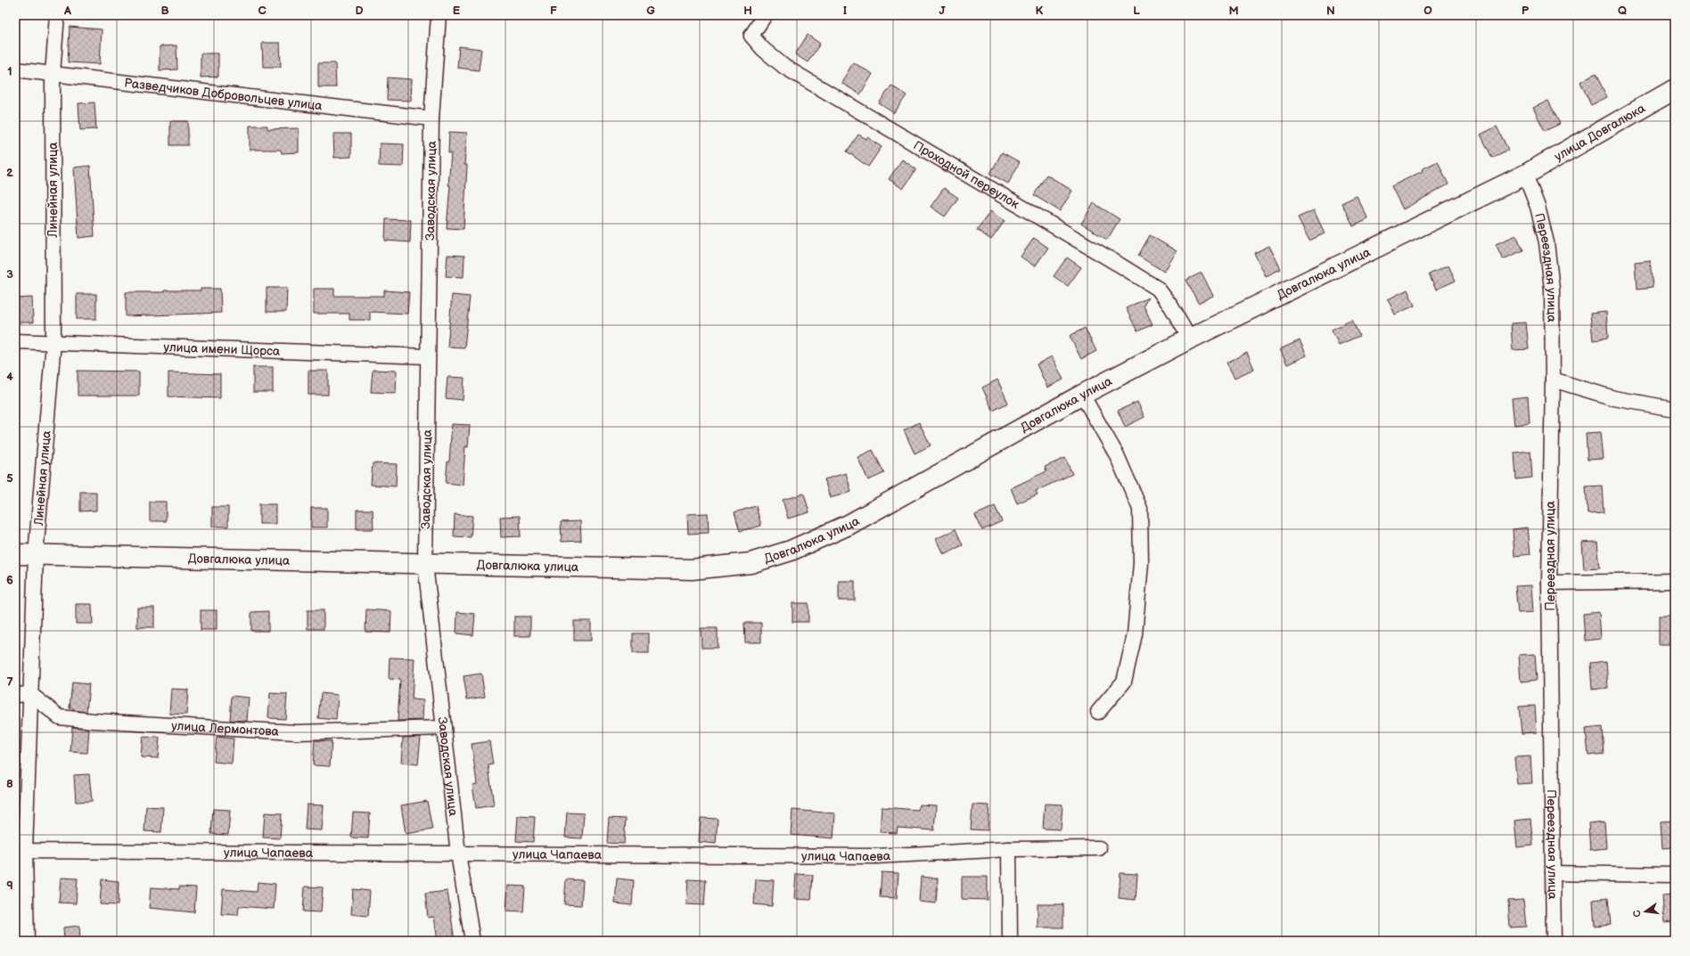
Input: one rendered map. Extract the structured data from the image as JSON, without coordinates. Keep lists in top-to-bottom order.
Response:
{
  "streets": {
    "street": [
      "Разведчиков Добровольцев улица",
      "улица Довгалюка",
      "Проходной переулок",
      "Линейная улица",
      "Заводская улица",
      "Переездная улица",
      "Довгалюка улица",
      "улица имени Щорса",
      "улица Лермонтова",
      "улица Чапаева"
    ]
  },
  "crossings": [
    ["Разведчиков Добровольцев улица", "Линейная улица"],
    ["Разведчиков Добровольцев улица", "Заводская улица"],
    ["улица Довгалюка", "Переездная улица"],
    ["улица Довгалюка", "Довгалюка улица"],
    ["Проходной переулок", "Довгалюка улица"],
    ["Линейная улица", "Довгалюка улица"],
    ["Линейная улица", "улица имени Щорса"],
    ["Линейная улица", "улица Лермонтова"],
    ["Линейная улица", "улица Чапаева"],
    ["Заводская улица", "Довгалюка улица"],
    ["Заводская улица", "улица имени Щорса"],
    ["Заводская улица", "улица Лермонтова"],
    ["Заводская улица", "улица Чапаева"],
    ["Переездная улица", "Довгалюка улица"]
  ],
  "north": "left",
  "grid": {
    "columns": [
      "A",
      "B",
      "C",
      "D",
      "E",
      "F",
      "G",
      "H",
      "I",
      "J",
      "K",
      "L",
      "M",
      "N",
      "O",
      "P",
      "Q"
    ],
    "rows": [
      "1",
      "2",
      "3",
      "4",
      "5",
      "6",
      "7",
      "8",
      "9"
    ]
  }
}
